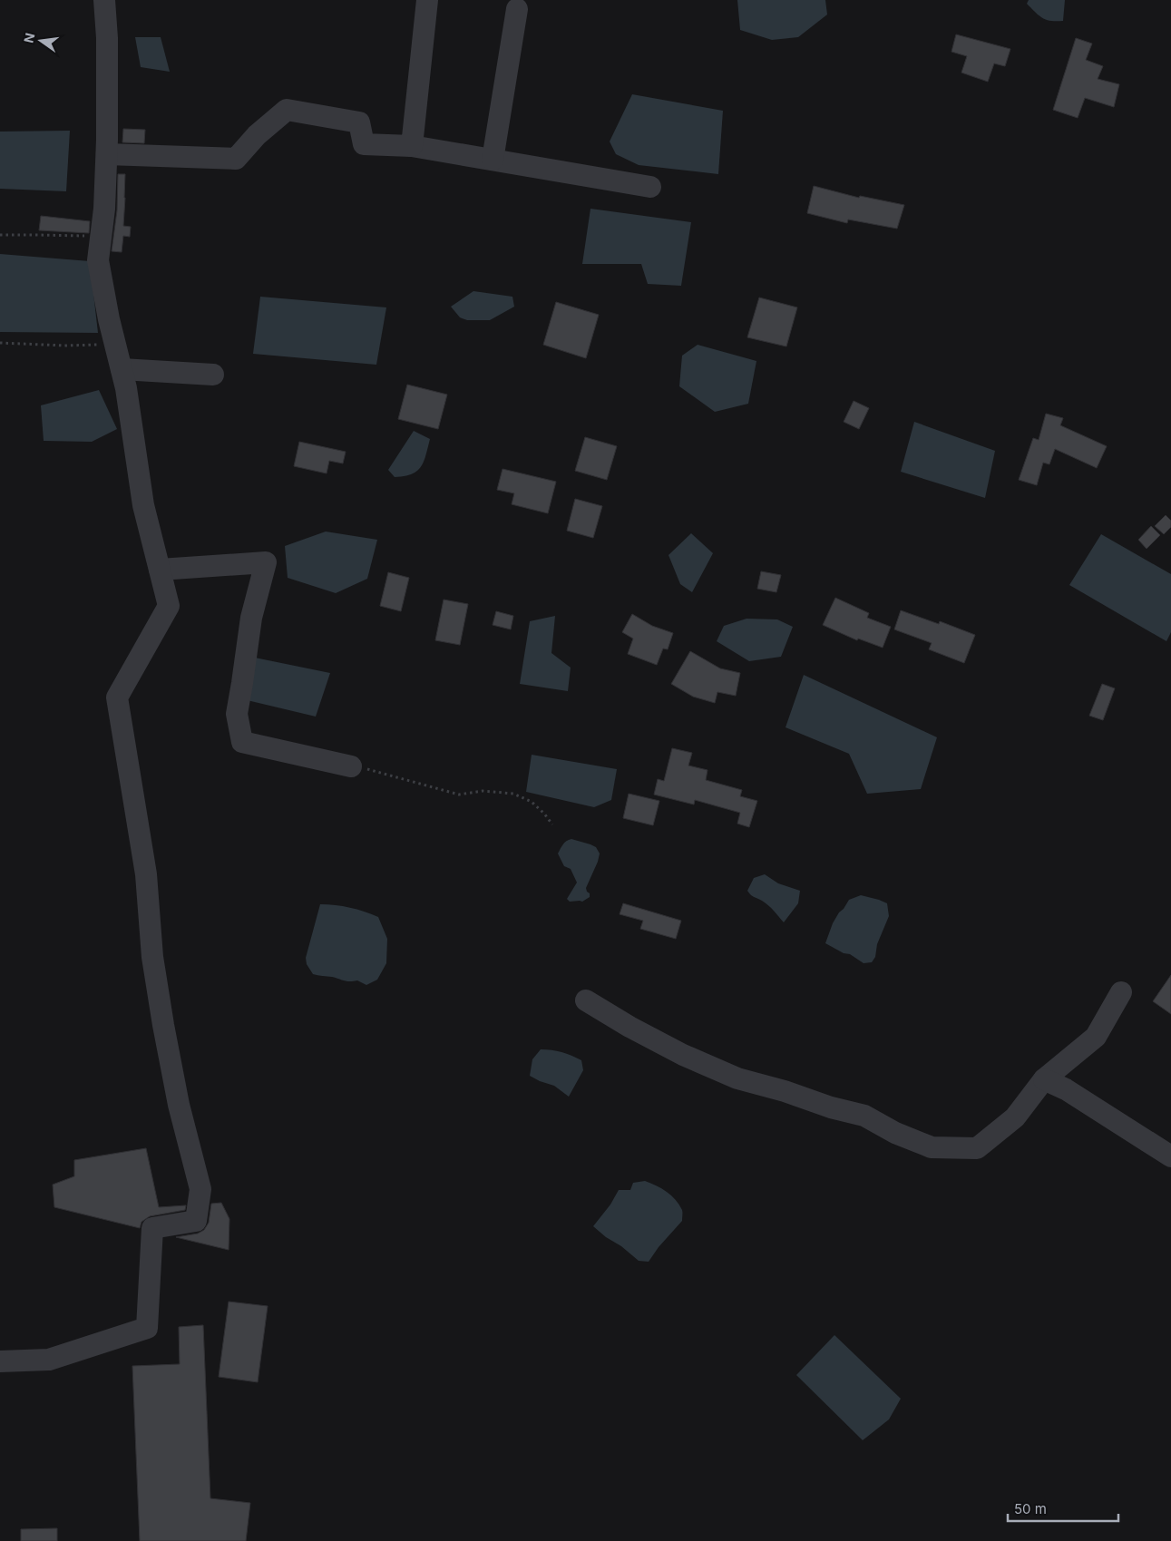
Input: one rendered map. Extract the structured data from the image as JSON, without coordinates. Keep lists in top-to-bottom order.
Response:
{
  "scale_bar": "50 m",
  "north": "left"
}
